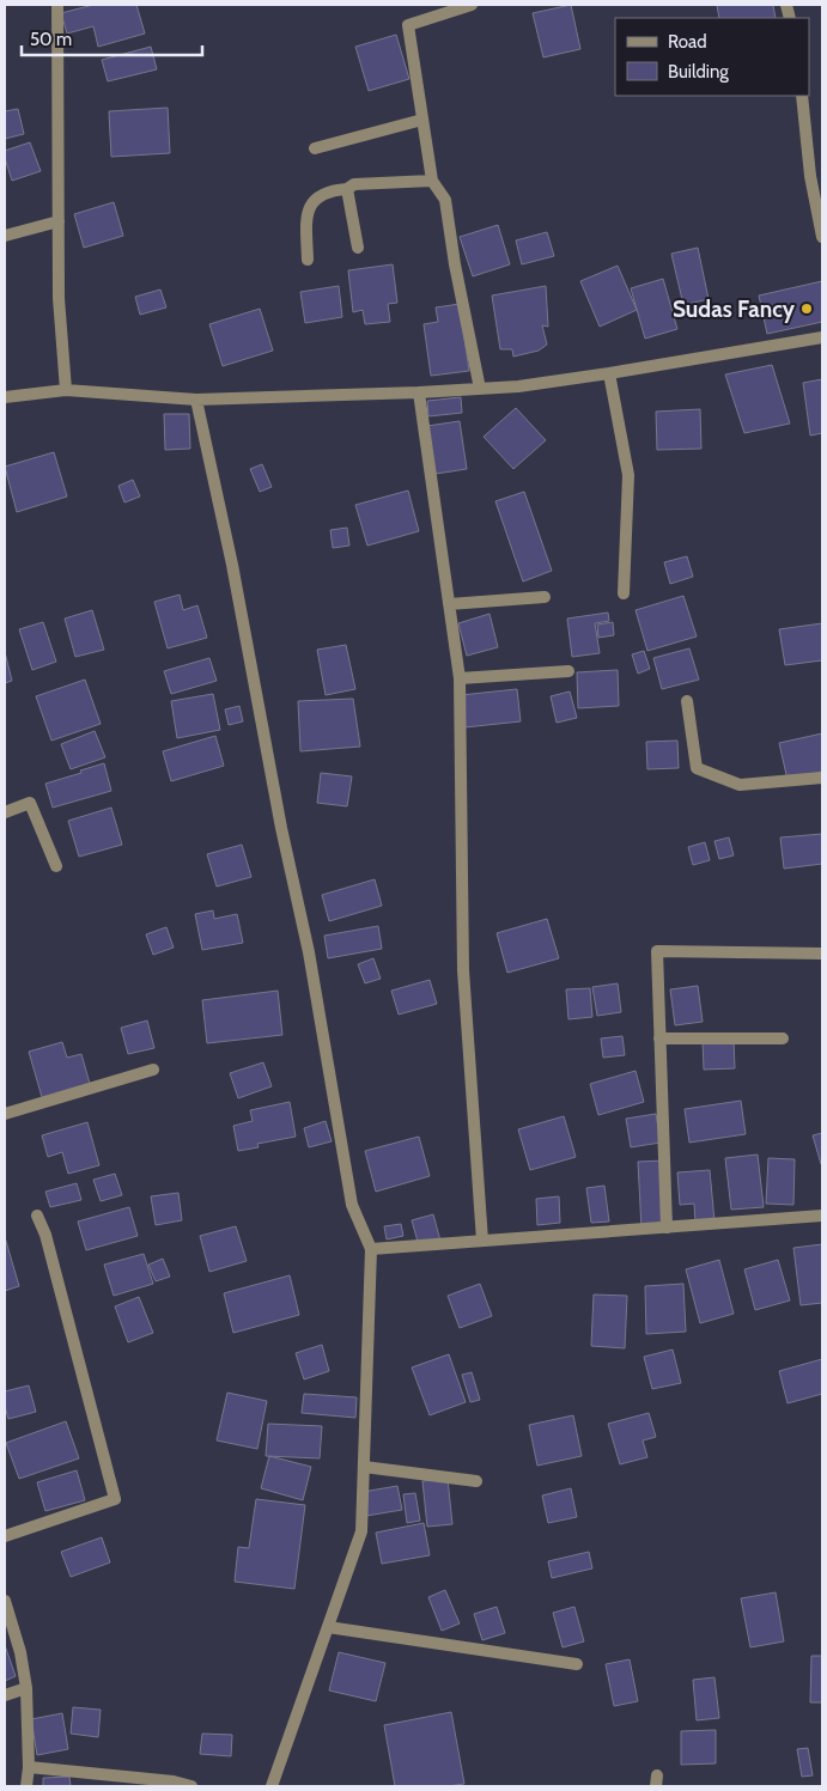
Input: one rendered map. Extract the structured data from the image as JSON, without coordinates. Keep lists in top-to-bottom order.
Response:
{
  "places": ["Sudas Fancy"],
  "legend": ["Road", "Building"],
  "scale_bar": "50 m"
}
